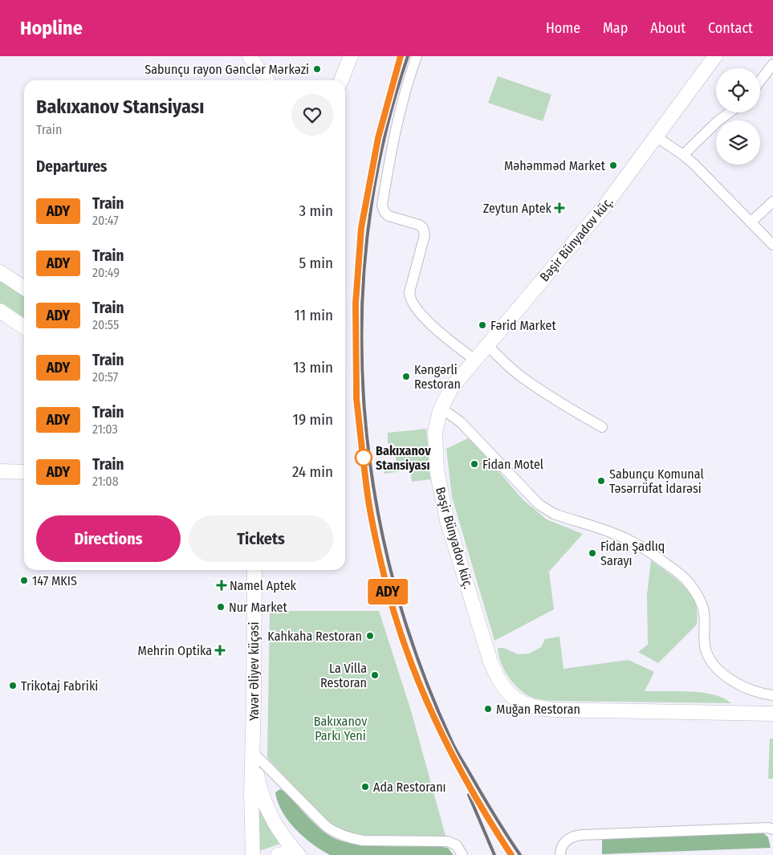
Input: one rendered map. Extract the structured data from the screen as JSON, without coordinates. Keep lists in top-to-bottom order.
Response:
{
  "streets": {
    "street": ["Bəşir Bünyadov küç.", "Yavər Əliyev küçəsi"]
  },
  "parks": ["Bakıxanov Parkı Yeni"],
  "places": {
    "other": [
      "Sabunçu rayon Gənclər Mərkəzi",
      "Məhəmməd Market",
      "Fərid Market",
      "Kəngərli Restoran",
      "Bakıxanov Stansiyası",
      "Fidan Motel",
      "Sabunçu Komunal Təsərrüfat İdarəsi",
      "Fidan Şadlıq Sarayı",
      "147 MKIS",
      "Nur Market",
      "Kahkaha Restoran",
      "La Villa Restoran",
      "Trikotaj Fabriki",
      "Muğan Restoran",
      "Ada Restoranı"
    ],
    "health": ["Zeytun Aptek", "Namel Aptek", "Mehrin Optika"]
  },
  "page": {
    "header": "Hopline",
    "nav": [
      "Home",
      "Map",
      "About",
      "Contact"
    ],
    "on_map": "ADY",
    "heading": [
      ["Bakıxanov Stansiyası", "Train"],
      "Departures"
    ],
    "list": [
      {
        "mark": "ADY",
        "name": "Train",
        "note": "20:47",
        "value": "3 min"
      },
      {
        "mark": "ADY",
        "name": "Train",
        "note": "20:49",
        "value": "5 min"
      },
      {
        "mark": "ADY",
        "name": "Train",
        "note": "20:55",
        "value": "11 min"
      },
      {
        "mark": "ADY",
        "name": "Train",
        "note": "20:57",
        "value": "13 min"
      },
      {
        "mark": "ADY",
        "name": "Train",
        "note": "21:03",
        "value": "19 min"
      },
      {
        "mark": "ADY",
        "name": "Train",
        "note": "21:08",
        "value": "24 min"
      }
    ],
    "buttons": ["Directions", "Tickets"]
  }
}
